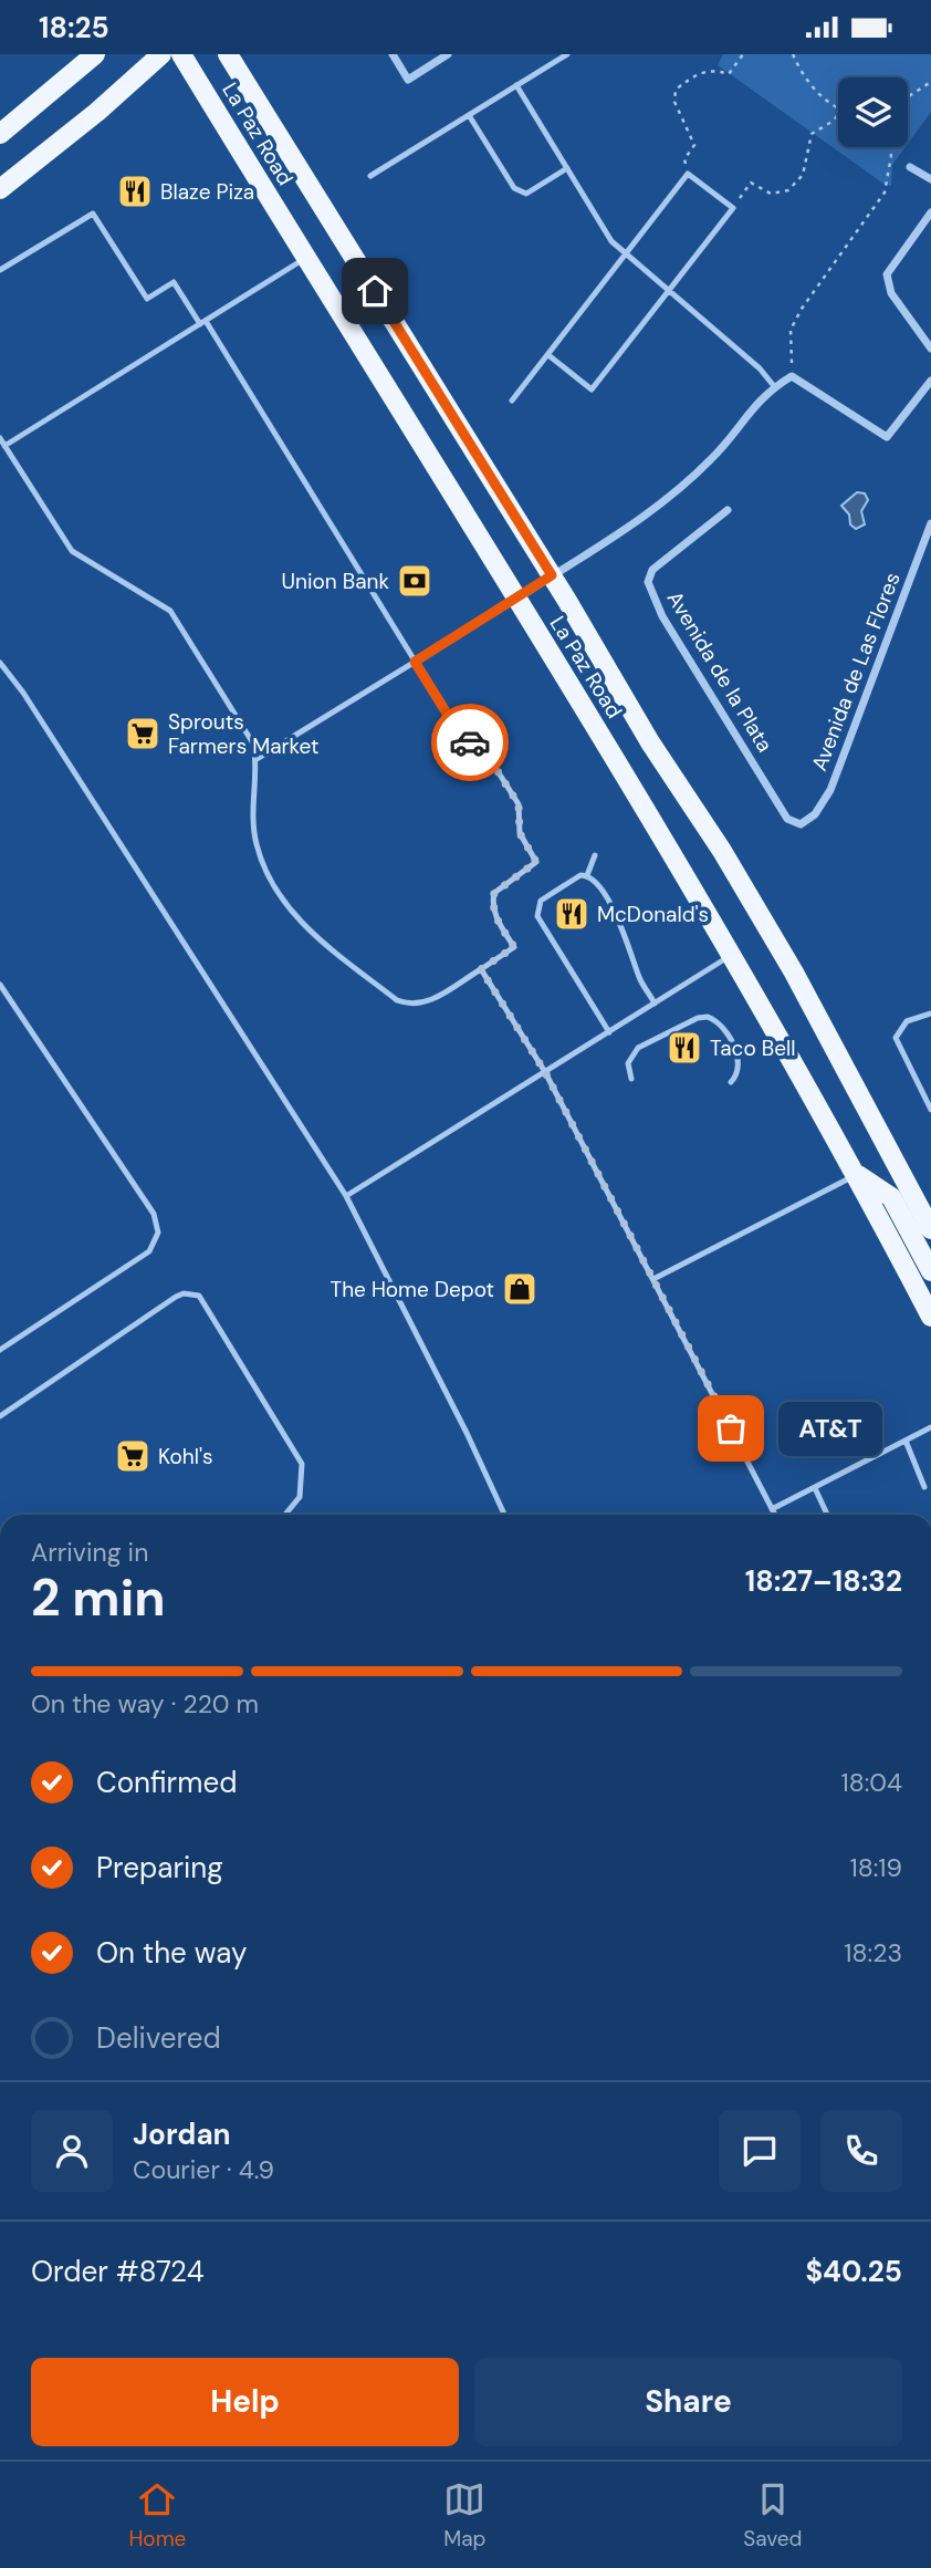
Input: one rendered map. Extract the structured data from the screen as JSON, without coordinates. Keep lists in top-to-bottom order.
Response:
{
  "streets": {
    "main road": ["La Paz Road"],
    "street": ["Avenida de la Plata", "Avenida de Las Flores"]
  },
  "crossings": [
    ["Avenida de la Plata", "Avenida de Las Flores"]
  ],
  "places": {
    "restaurant": ["Blaze Piza", "McDonald's", "Taco Bell"],
    "bank": ["Union Bank"],
    "supermarket": ["Sprouts Farmers Market", "Kohl's"],
    "shop": ["The Home Depot"],
    "other": ["AT&T"]
  },
  "page": {
    "status": "18:25",
    "bubble": "AT&T",
    "heading": ["2 min", "Arriving in", "18:27–18:32"],
    "panel": [
      "Jordan",
      "Courier · 4.9",
      "Order #8724",
      "$40.25"
    ],
    "bar": "On the way · 220 m",
    "list": [
      ["Confirmed", "18:04"],
      ["Preparing", "18:19"],
      ["On the way", "18:23"],
      "Delivered"
    ],
    "buttons": ["Help", "Share"],
    "tabs": ["Home", "Map", "Saved"]
  }
}
